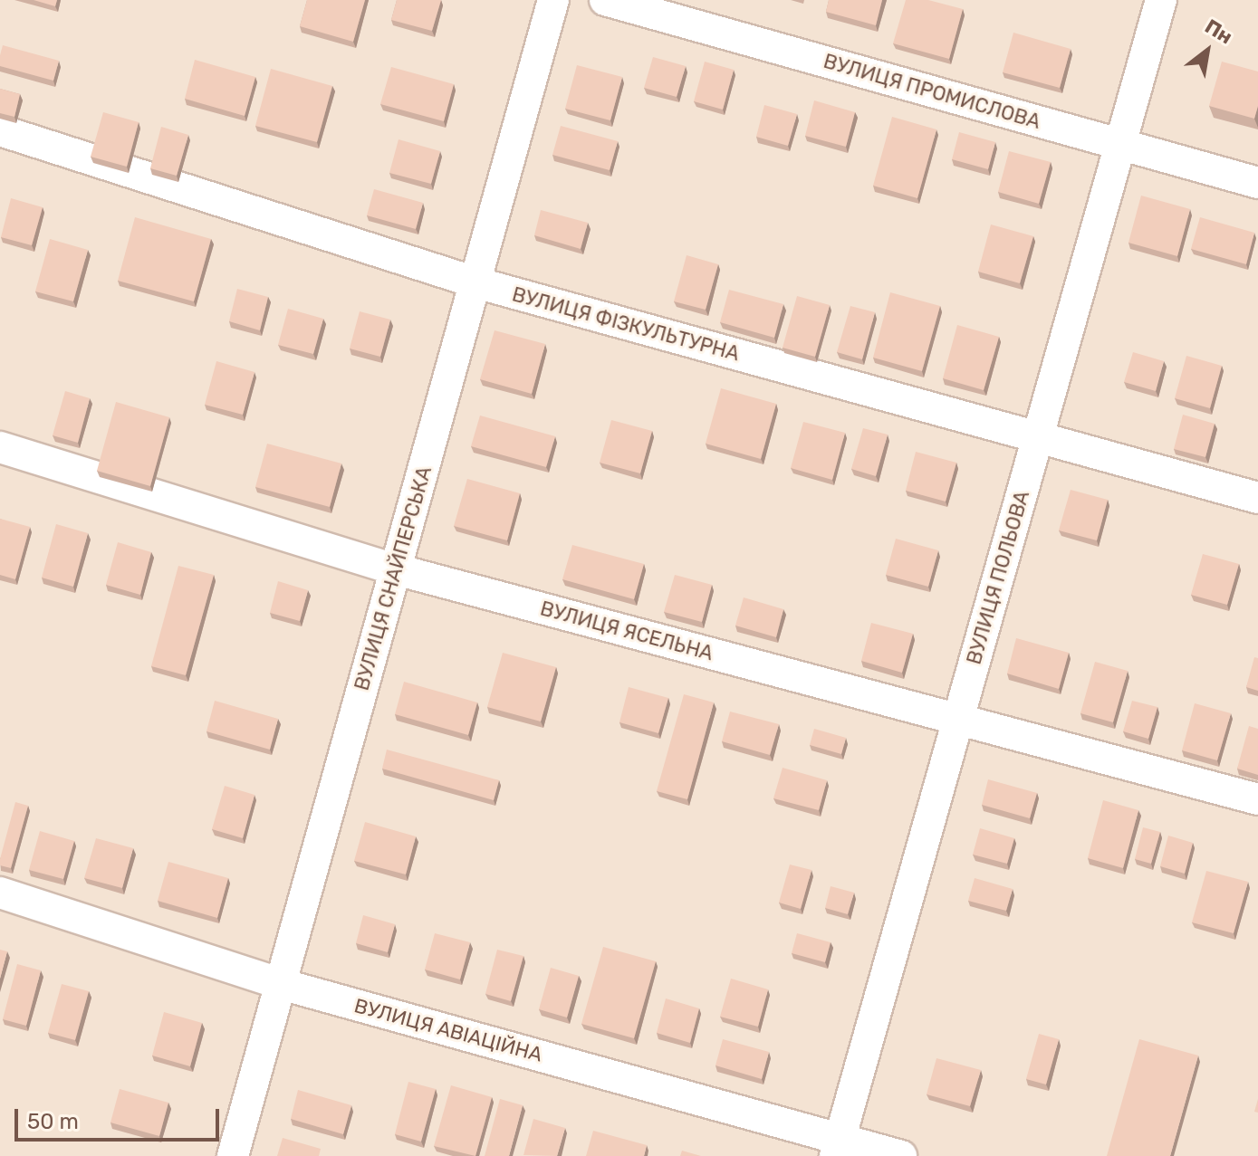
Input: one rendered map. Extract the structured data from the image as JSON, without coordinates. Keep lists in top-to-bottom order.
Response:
{
  "streets": {
    "street": [
      "ВУЛИЦЯ ПРОМИСЛОВА",
      "ВУЛИЦЯ ФІЗКУЛЬТУРНА",
      "ВУЛИЦЯ ПОЛЬОВА",
      "ВУЛИЦЯ СНАЙПЕРСЬКА",
      "ВУЛИЦЯ ЯСЕЛЬНА",
      "ВУЛИЦЯ АВІАЦІЙНА"
    ]
  },
  "crossings": [
    ["ВУЛИЦЯ ПРОМИСЛОВА", "ВУЛИЦЯ ПОЛЬОВА"],
    ["ВУЛИЦЯ ФІЗКУЛЬТУРНА", "ВУЛИЦЯ ПОЛЬОВА"],
    ["ВУЛИЦЯ ФІЗКУЛЬТУРНА", "ВУЛИЦЯ СНАЙПЕРСЬКА"],
    ["ВУЛИЦЯ ПОЛЬОВА", "ВУЛИЦЯ ЯСЕЛЬНА"],
    ["ВУЛИЦЯ ПОЛЬОВА", "ВУЛИЦЯ АВІАЦІЙНА"],
    ["ВУЛИЦЯ СНАЙПЕРСЬКА", "ВУЛИЦЯ ЯСЕЛЬНА"],
    ["ВУЛИЦЯ СНАЙПЕРСЬКА", "ВУЛИЦЯ АВІАЦІЙНА"]
  ],
  "scale_bar": "50 m",
  "north": "top right"
}
